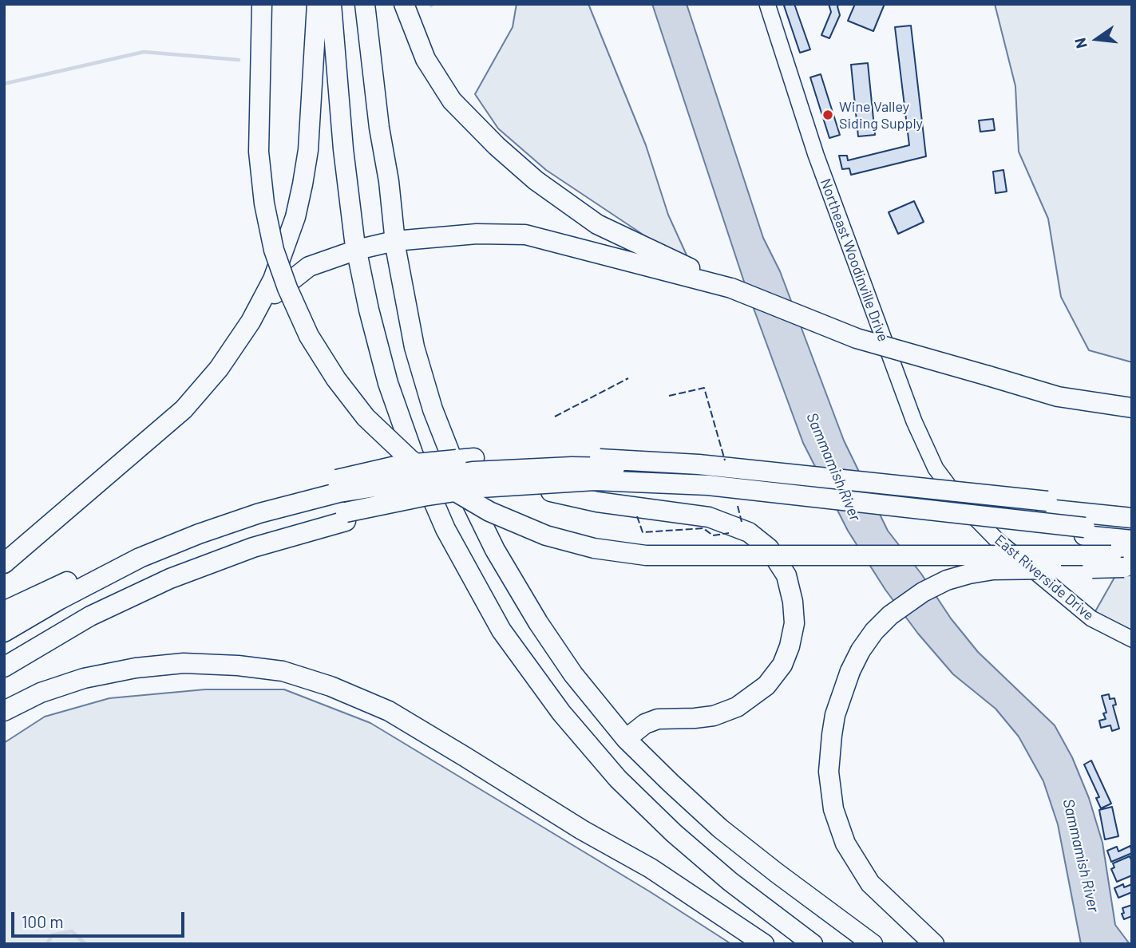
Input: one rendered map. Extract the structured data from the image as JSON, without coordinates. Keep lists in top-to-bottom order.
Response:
{
  "streets": {
    "main road": ["Northeast Woodinville Drive", "East Riverside Drive"]
  },
  "crossings": [
    ["Northeast Woodinville Drive", "East Riverside Drive"]
  ],
  "water": ["Sammamish River"],
  "places": ["Wine Valley Siding Supply"],
  "scale_bar": "100 m",
  "north": "left"
}
